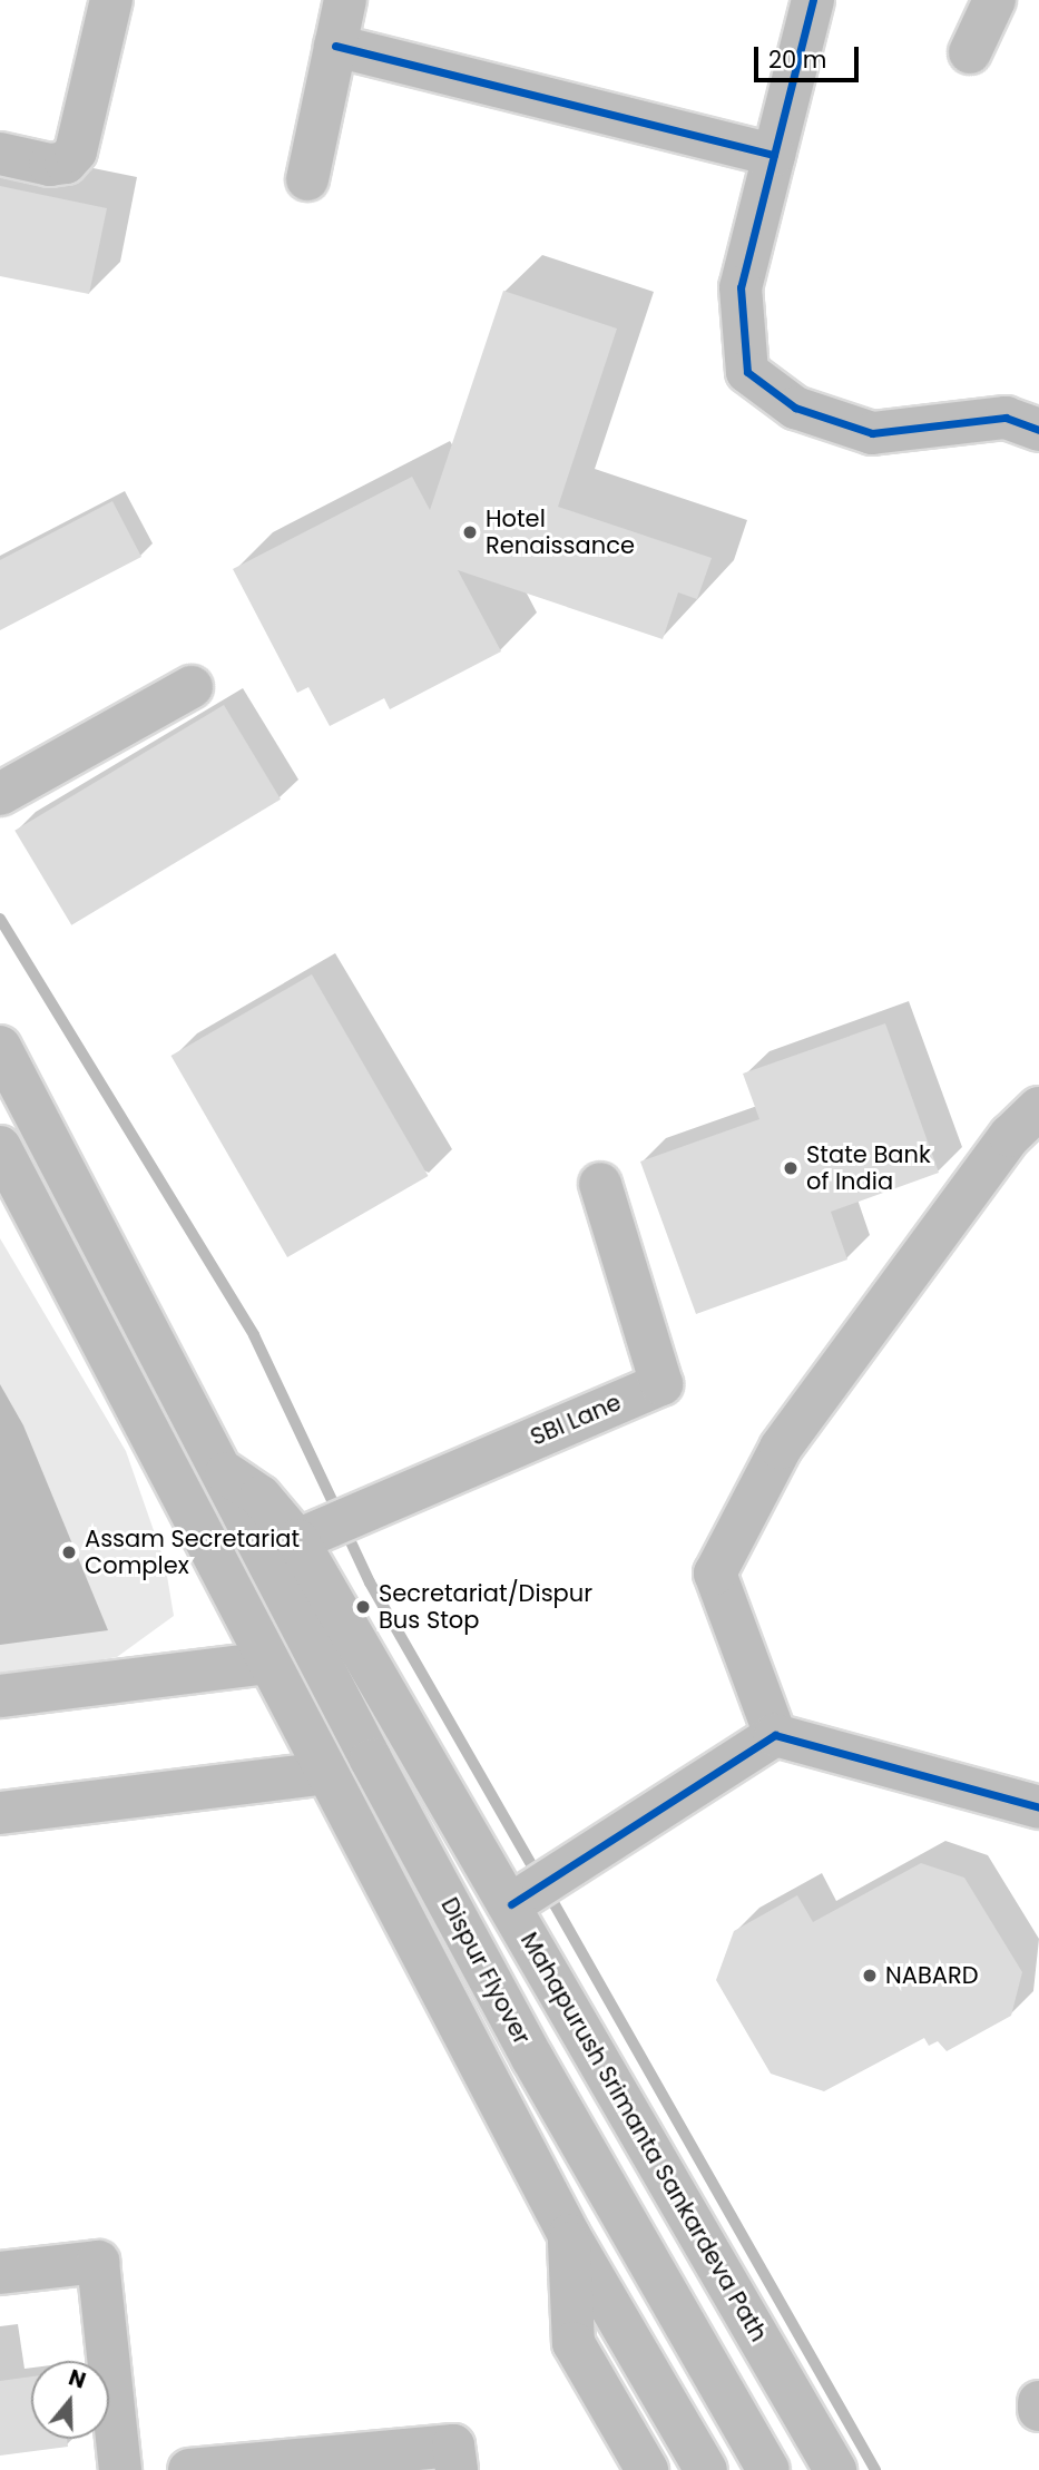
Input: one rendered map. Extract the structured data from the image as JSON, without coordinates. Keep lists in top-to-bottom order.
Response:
{
  "streets": {
    "main road": ["SBI Lane", "Dispur Flyover", "Mahapurush Srimanta Sankardeva Path"]
  },
  "crossings": [
    ["SBI Lane", "Mahapurush Srimanta Sankardeva Path"],
    ["Dispur Flyover", "Mahapurush Srimanta Sankardeva Path"]
  ],
  "places": [
    "Hotel Renaissance",
    "State Bank of India",
    "Assam Secretariat Complex",
    "Secretariat/Dispur Bus Stop",
    "NABARD"
  ],
  "scale_bar": "20 m",
  "north": "top"
}
